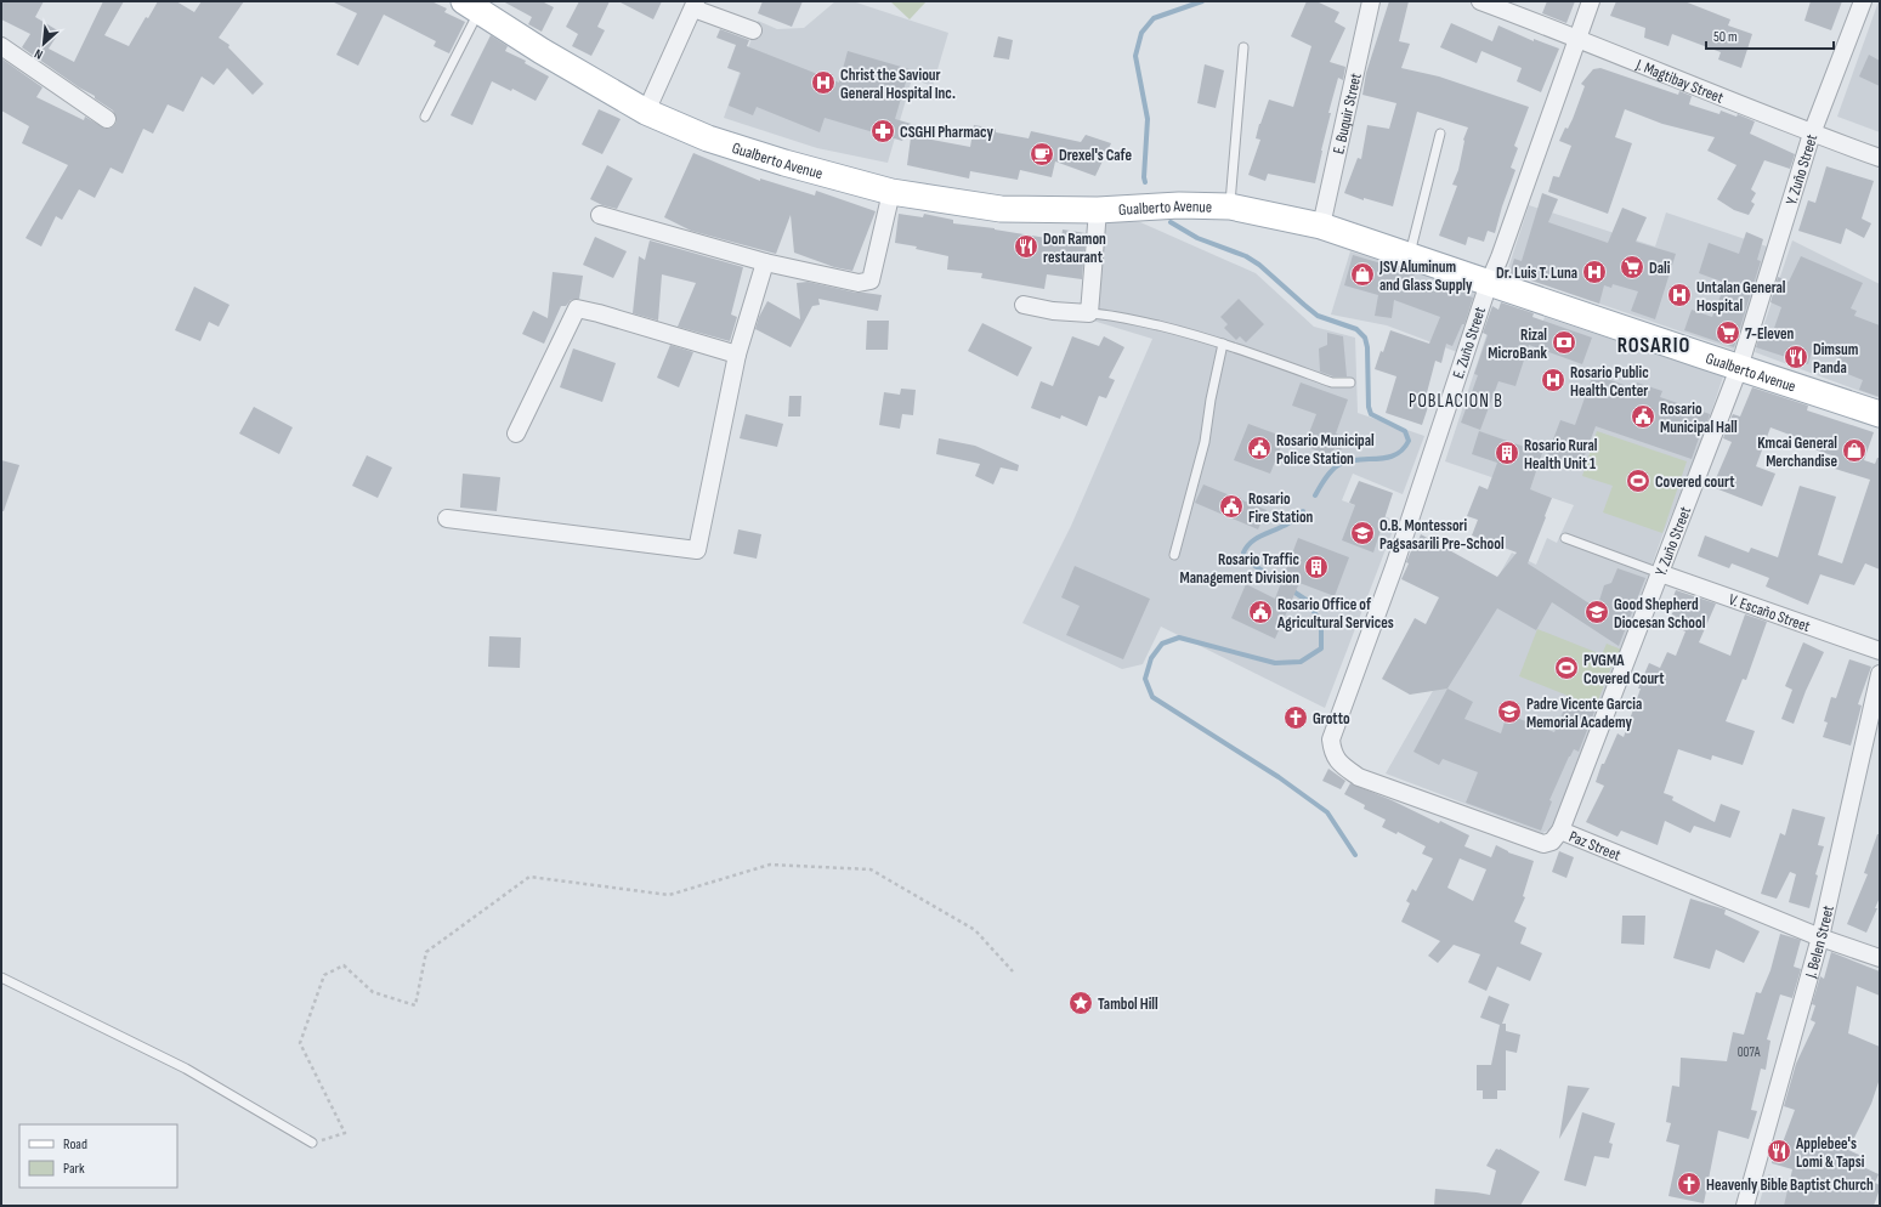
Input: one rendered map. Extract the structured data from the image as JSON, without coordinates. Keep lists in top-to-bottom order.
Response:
{
  "streets": {
    "main road": ["Gualberto Avenue"],
    "street": [
      "J. Magtibay Street",
      "E. Buquir Street",
      "Y. Zuño Street",
      "E. Zuño Street",
      "V. Escaño Street",
      "Paz Street",
      "J. Belen Street"
    ]
  },
  "crossings": [
    ["J. Magtibay Street", "Y. Zuño Street"],
    ["J. Magtibay Street", "E. Zuño Street"],
    ["E. Buquir Street", "Gualberto Avenue"],
    ["Gualberto Avenue", "Y. Zuño Street"],
    ["Gualberto Avenue", "E. Zuño Street"],
    ["Y. Zuño Street", "V. Escaño Street"],
    ["Y. Zuño Street", "Paz Street"],
    ["E. Zuño Street", "Paz Street"],
    ["Paz Street", "J. Belen Street"]
  ],
  "districts": ["ROSARIO", "POBLACION B"],
  "places": {
    "hospital": [
      "Christ the Saviour General Hospital Inc.",
      "Dr. Luis T. Luna",
      "Untalan General Hospital",
      "Rosario Public Health Center"
    ],
    "pharmacy": ["CSGHI Pharmacy"],
    "cafe": ["Drexel's Cafe"],
    "restaurant": ["Don Ramon restaurant", "Dimsum Panda", "Applebee's Lomi & Tapsi"],
    "supermarket": ["Dali", "7-Eleven"],
    "shop": ["JSV Aluminum and Glass Supply", "Kmcai General Merchandise"],
    "bank": ["Rizal MicroBank"],
    "public building": [
      "Rosario Municipal Hall",
      "Rosario Municipal Police Station",
      "Rosario Fire Station",
      "Rosario Office of Agricultural Services"
    ],
    "building": ["Rosario Rural Health Unit 1", "Rosario Traffic Management Division"],
    "sports": ["Covered court", "PVGMA Covered Court"],
    "school or university": ["O.B. Montessori Pagsasarili Pre-School", "Good Shepherd Diocesan School", "Padre Vicente Garcia Memorial Academy"],
    "church": ["Grotto", "Heavenly Bible Baptist Church"],
    "place": ["Tambol Hill"]
  },
  "house_numbers": ["007A"],
  "legend": ["Road", "Park"],
  "scale_bar": "50 m",
  "north": "bottom left"
}
